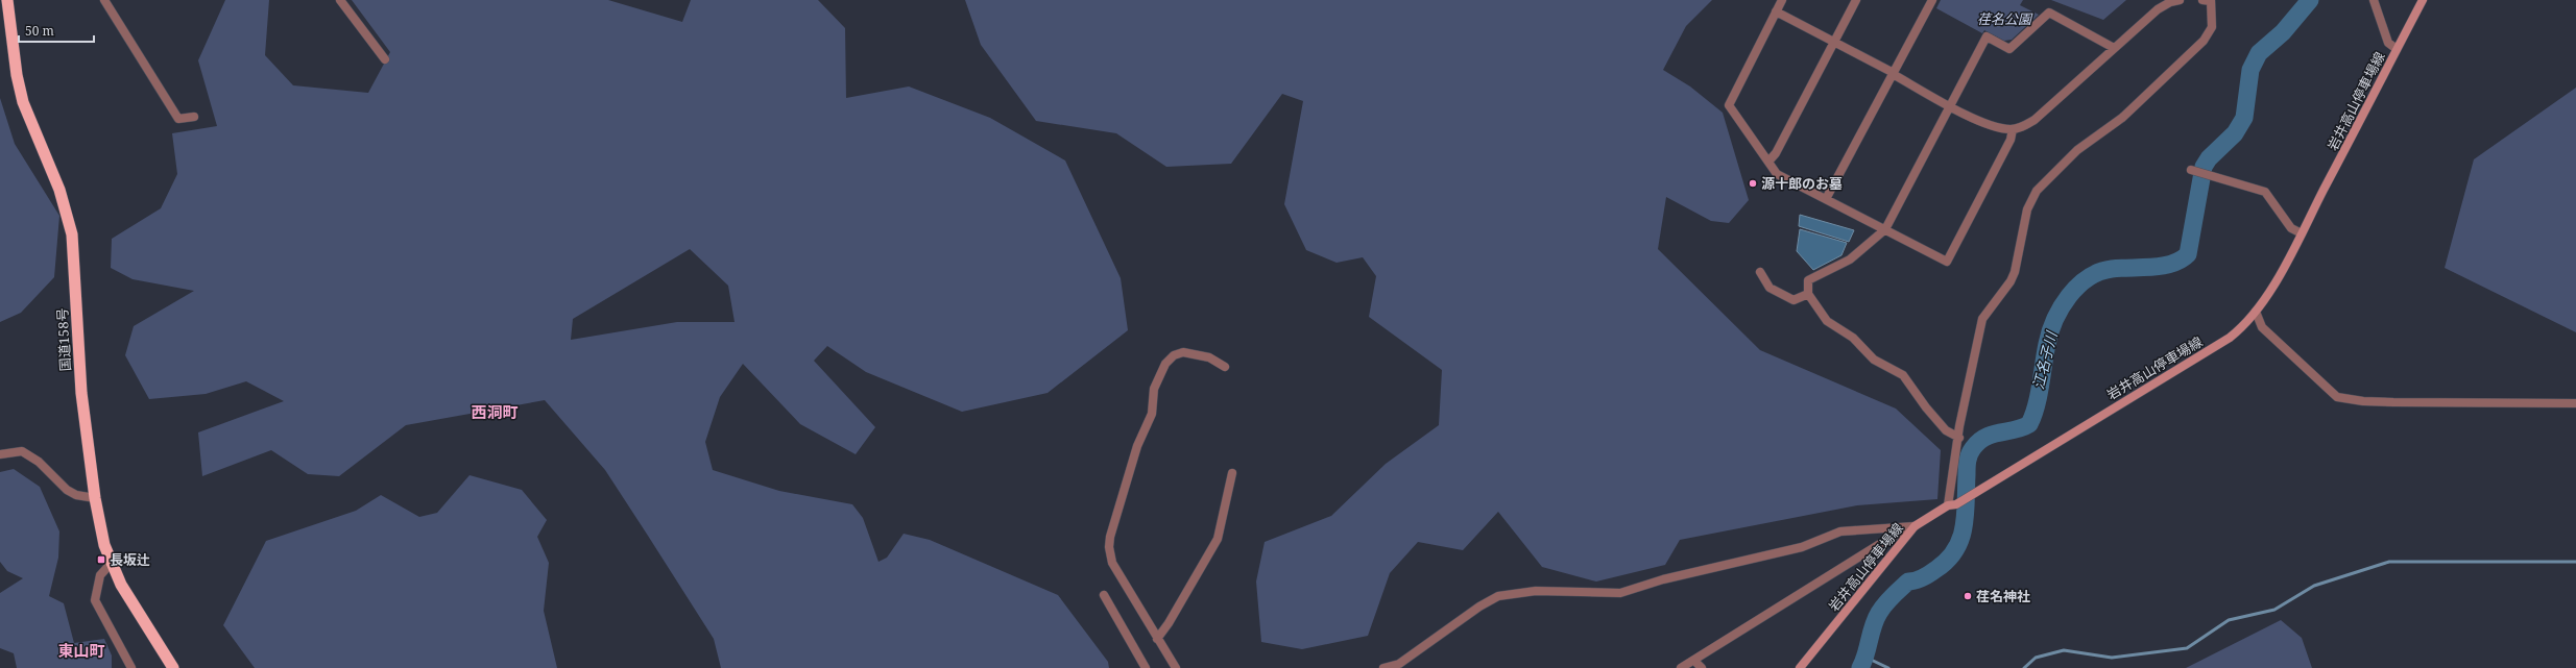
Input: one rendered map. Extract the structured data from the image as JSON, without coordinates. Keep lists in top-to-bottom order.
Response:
{
  "streets": {
    "highway": ["国道158号"],
    "main road": ["岩井高山停車場線"]
  },
  "districts": ["西洞町", "東山町"],
  "water": ["江名子川"],
  "parks": ["荏名公園"],
  "places": {
    "other": ["源十郎のお墓", "荏名神社"],
    "transit": ["長坂辻"]
  },
  "scale_bar": "50 m"
}
